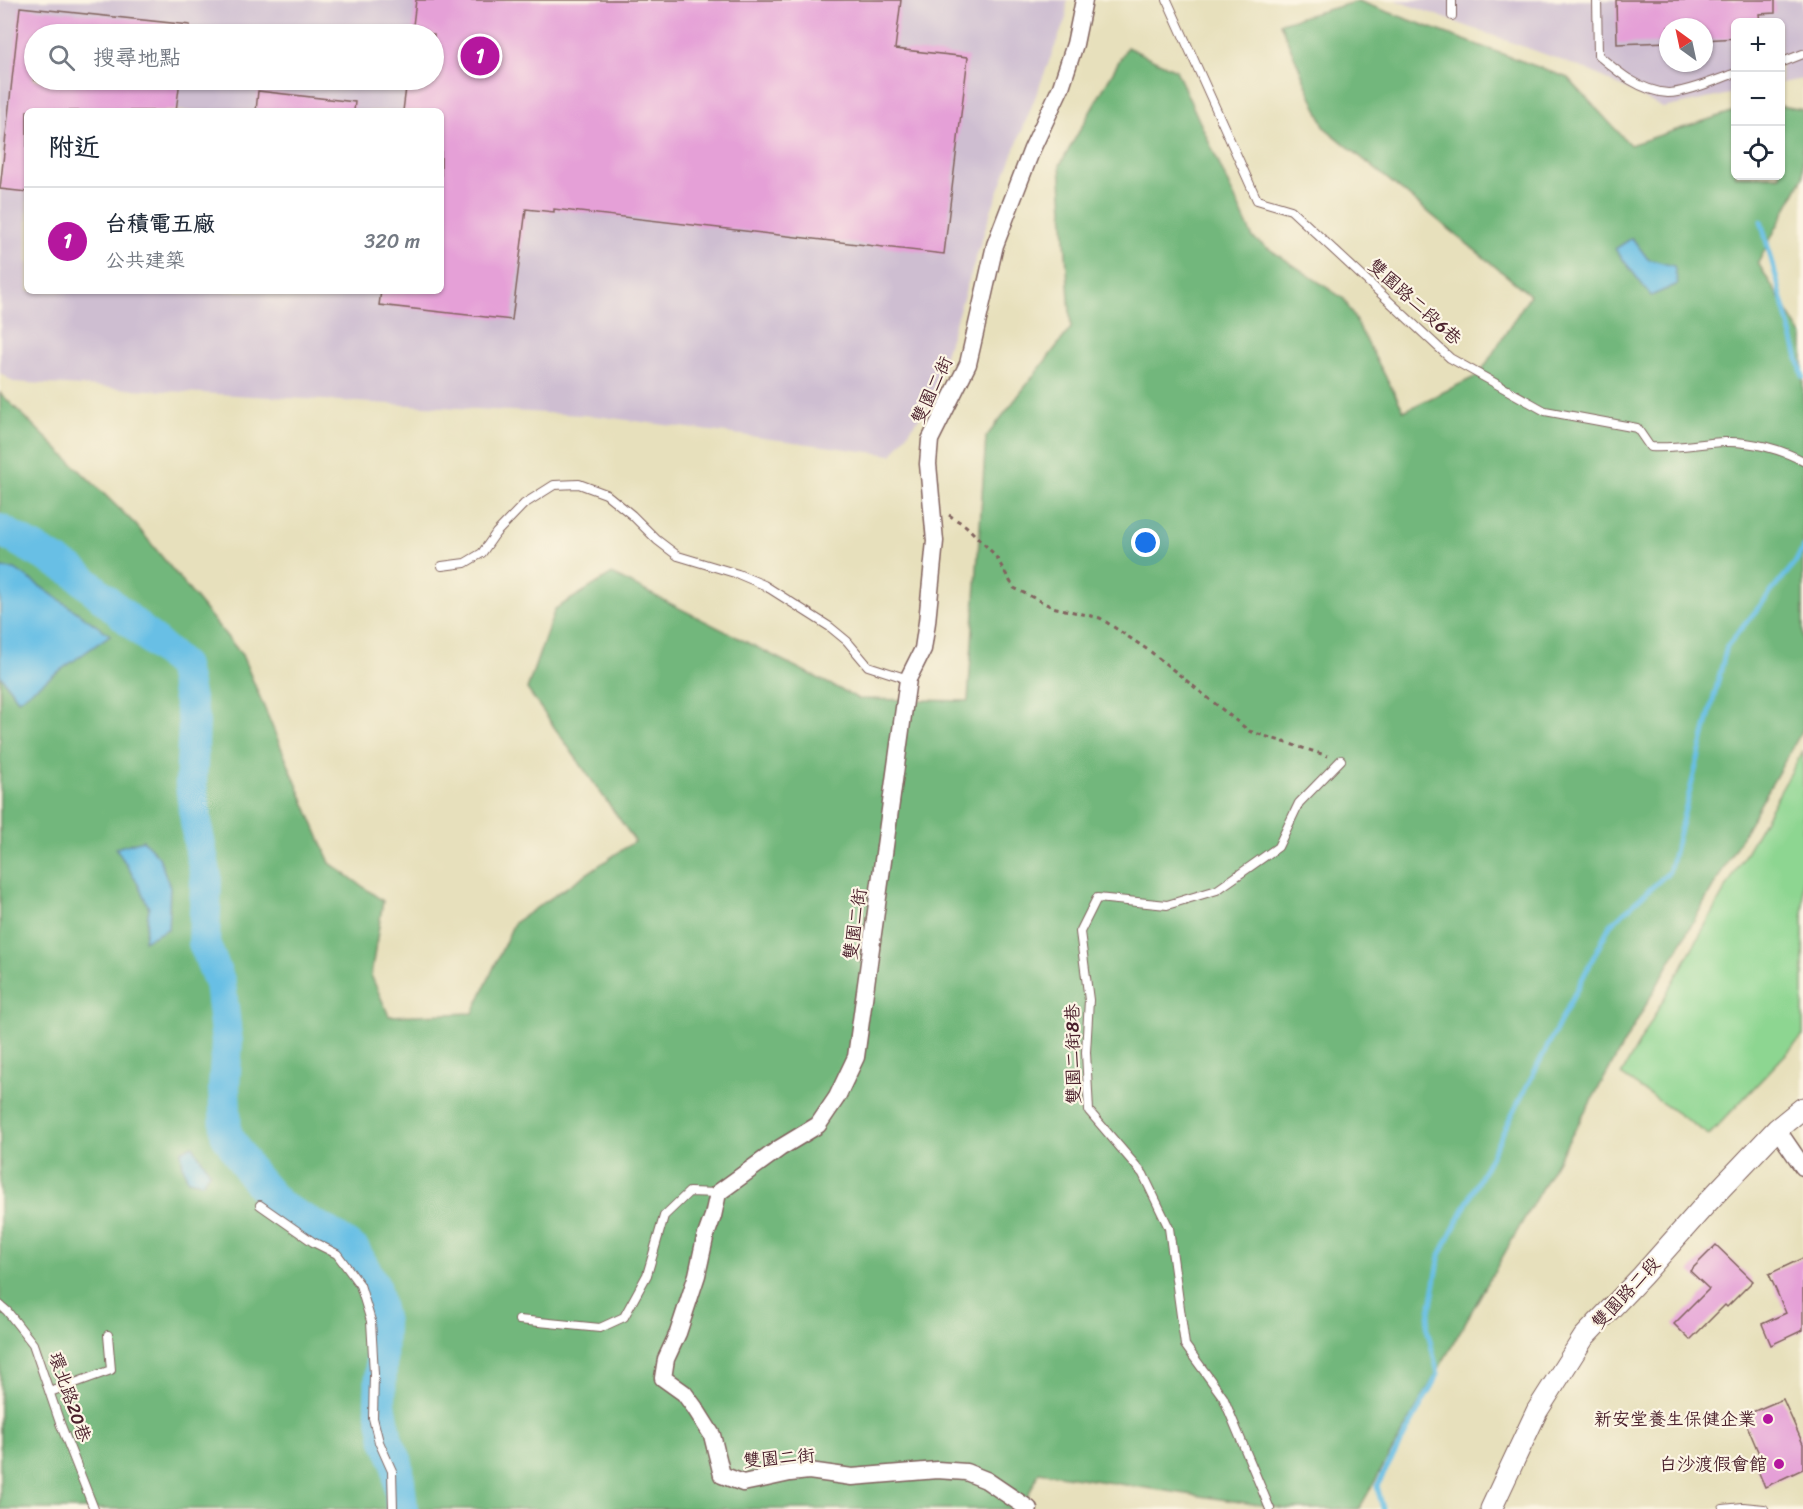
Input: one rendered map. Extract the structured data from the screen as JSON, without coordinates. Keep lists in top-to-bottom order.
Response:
{
  "streets": {
    "street": ["雙園二街", "雙園路二段"],
    "lane": ["雙園路二段6巷", "雙園二街8巷", "環北路20巷"]
  },
  "places": ["新安堂養生保健企業", "白沙渡假會館"],
  "north": "top left",
  "page": {
    "map_buttons": ["+", "−"],
    "search": "搜尋地點",
    "pins": "1",
    "heading": "附近",
    "list": [
      {
        "mark": "1",
        "name": "台積電五廠",
        "note": "公共建築",
        "value": "320 m"
      }
    ]
  }
}
